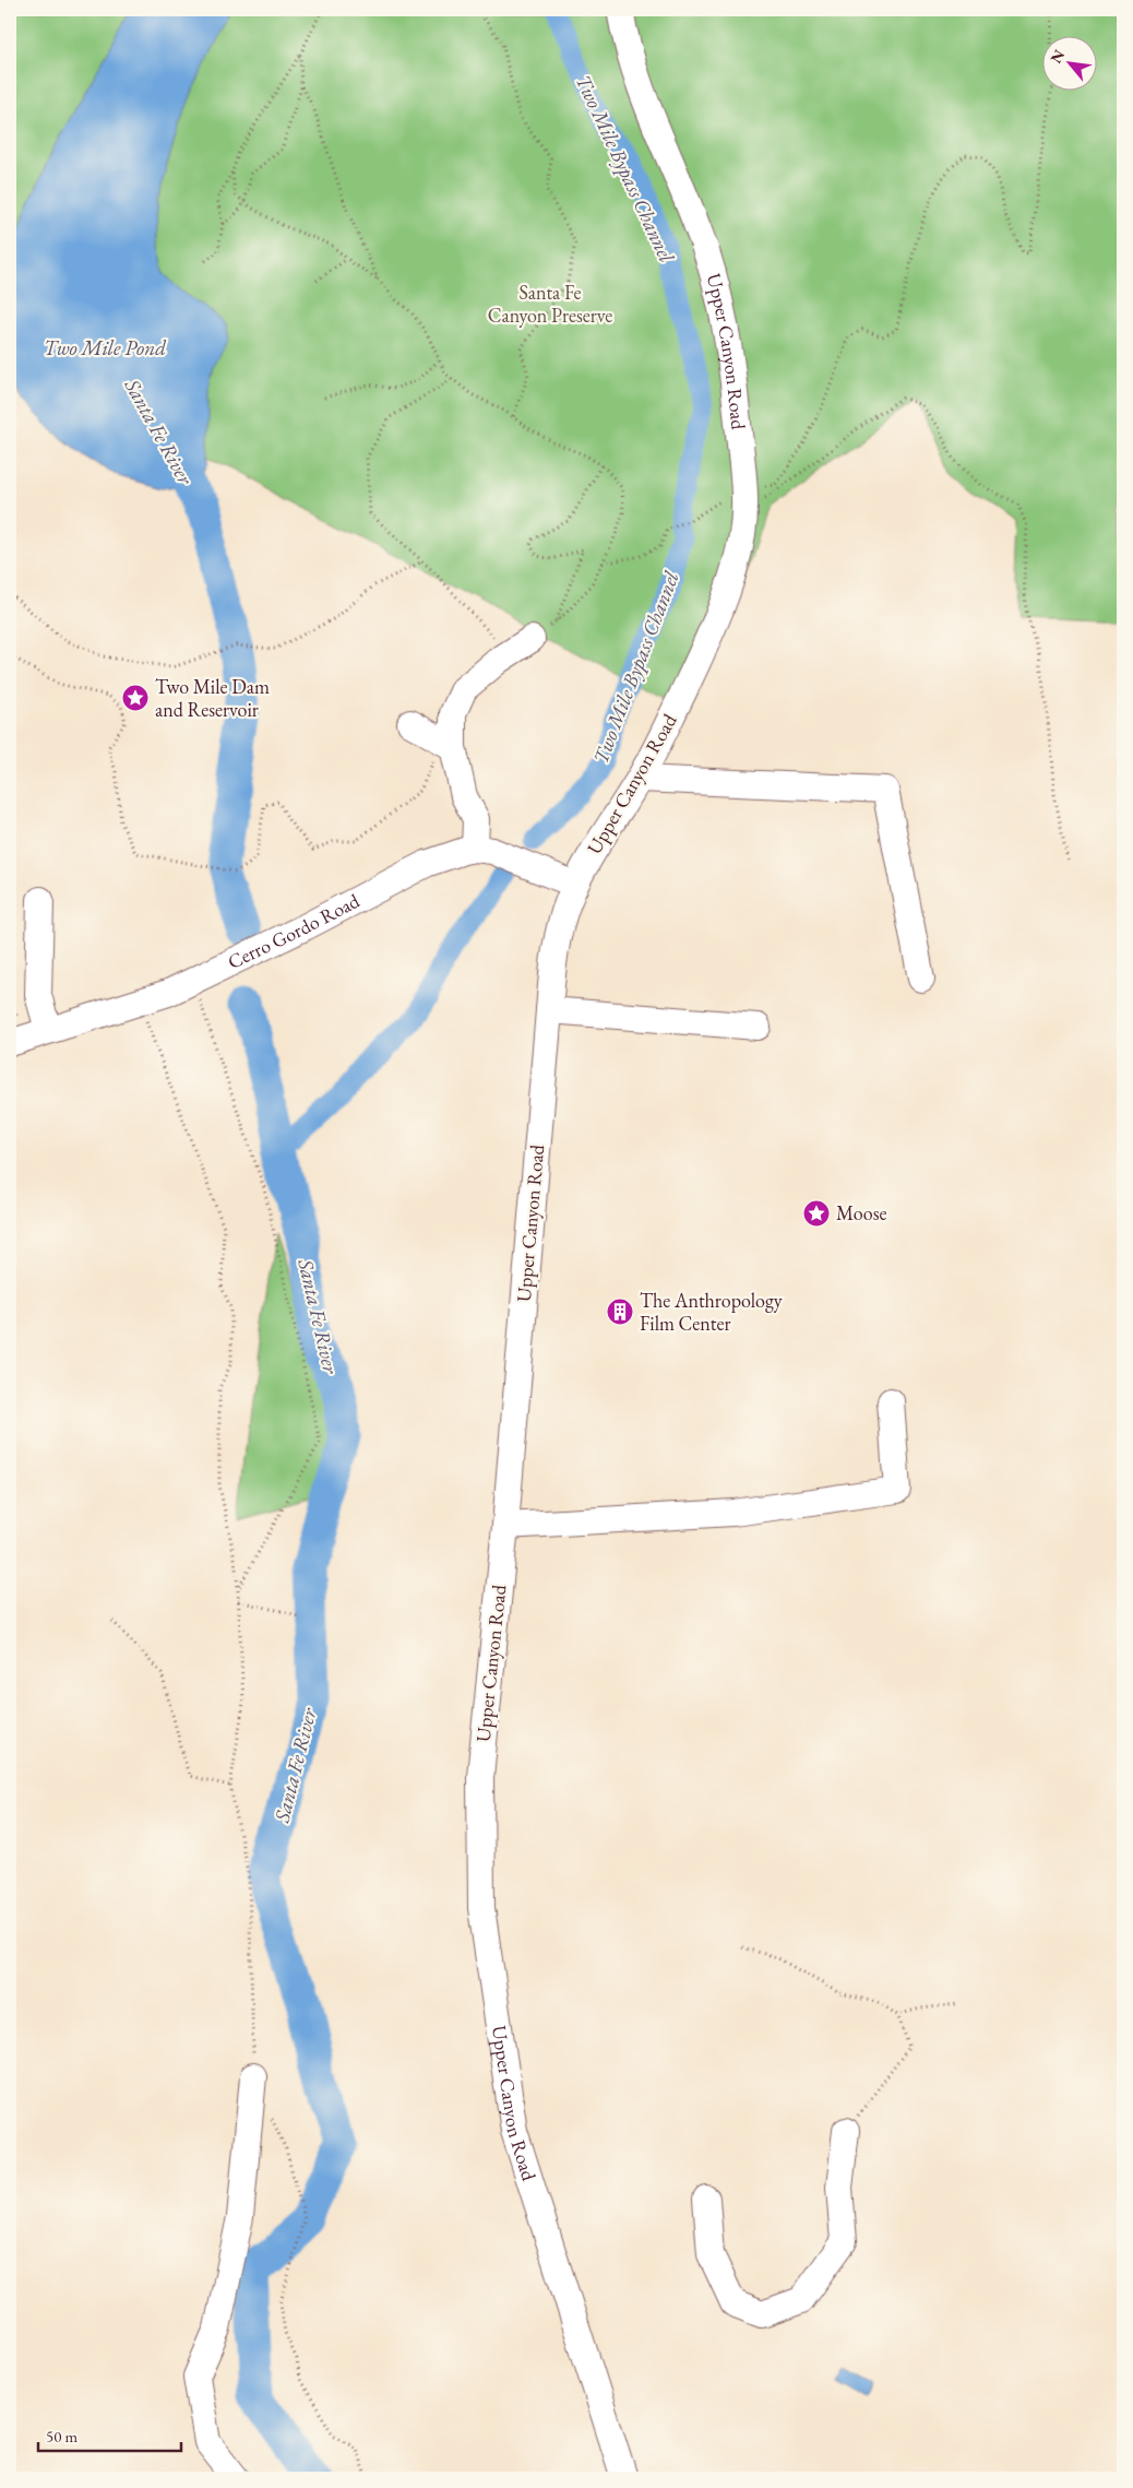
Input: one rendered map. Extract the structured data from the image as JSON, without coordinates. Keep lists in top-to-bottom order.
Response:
{
  "streets": {
    "street": ["Upper Canyon Road", "Cerro Gordo Road"]
  },
  "water": ["Two Mile Bypass Channel", "Two Mile Pond", "Santa Fe River"],
  "parks": ["Santa Fe Canyon Preserve"],
  "places": {
    "place": ["Two Mile Dam and Reservoir", "Moose"],
    "building": ["The Anthropology Film Center"]
  },
  "scale_bar": "50 m",
  "north": "top left"
}
